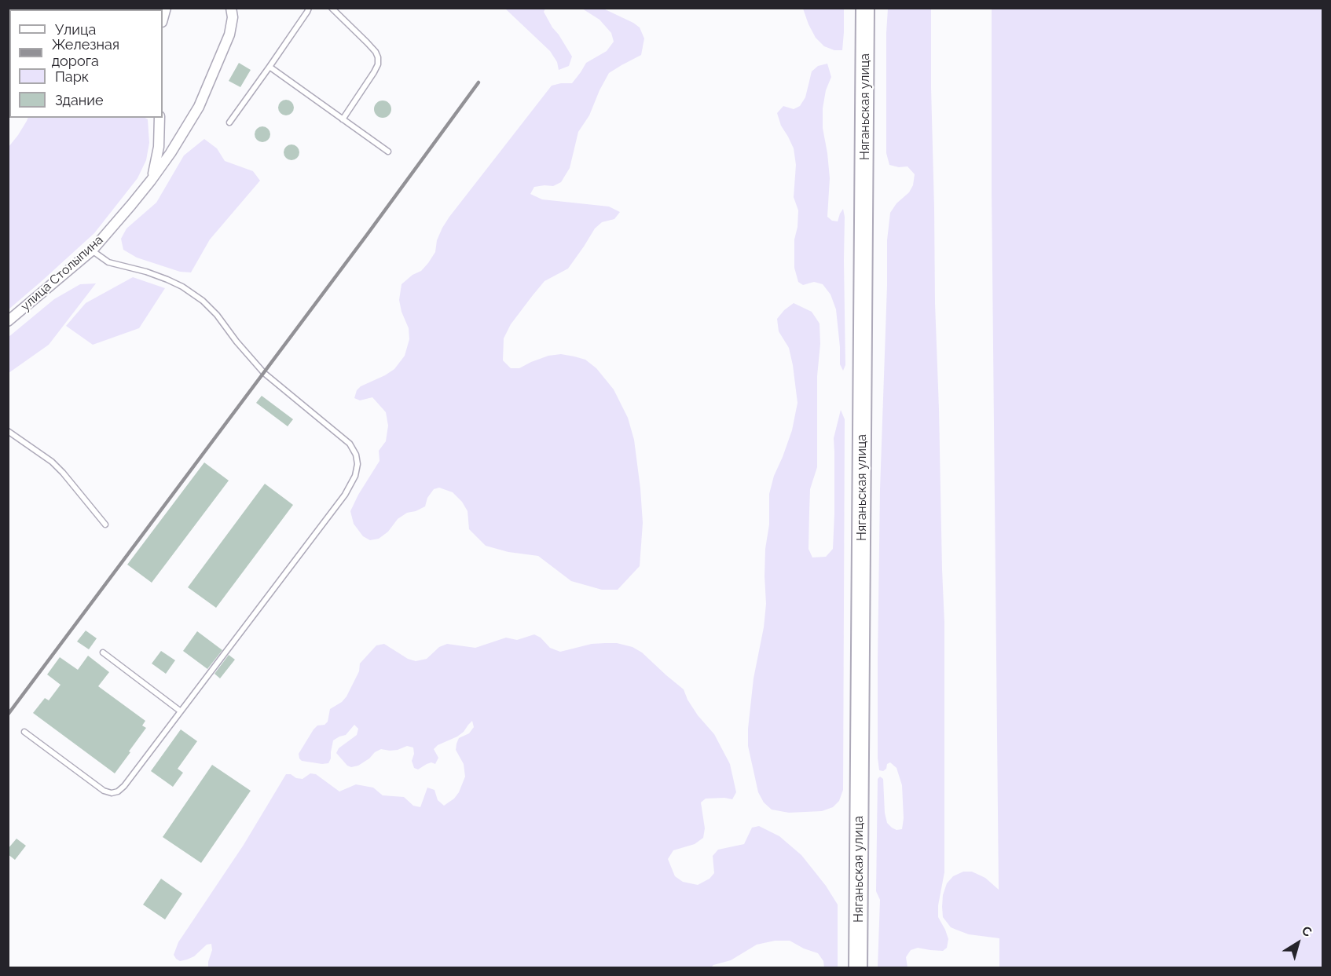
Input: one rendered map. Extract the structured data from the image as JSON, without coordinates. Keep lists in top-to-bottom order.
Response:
{
  "streets": {
    "highway": ["Няганьская улица"],
    "street": ["улица Столыпина"]
  },
  "legend": [
    "Улица",
    "Железная дорога",
    "Парк",
    "Здание"
  ],
  "north": "top right"
}
